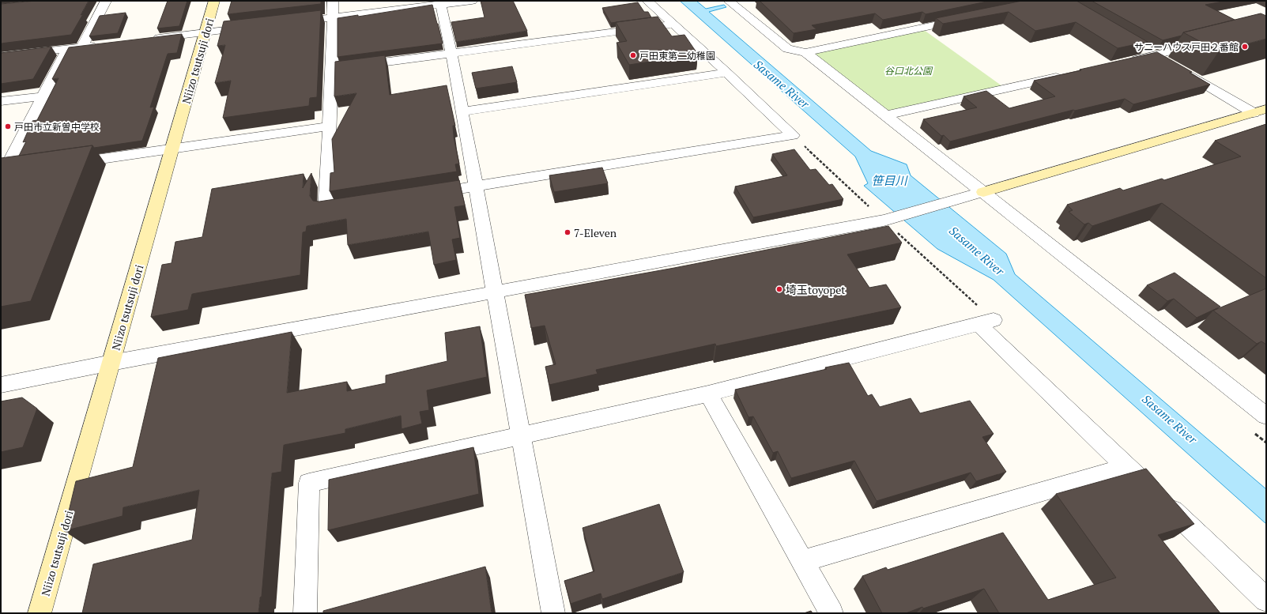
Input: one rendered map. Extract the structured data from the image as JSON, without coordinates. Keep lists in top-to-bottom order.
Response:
{
  "streets": {
    "street": ["Niizo tsutsuji dori"]
  },
  "water": ["Sasame River", "笹目川"],
  "parks": ["谷口北公園"],
  "places": [
    "サニーハウス戸田２番館",
    "戸田東第二幼稚園",
    "戸田市立新曽中学校",
    "7-Eleven",
    "埼玉toyopet"
  ]
}
